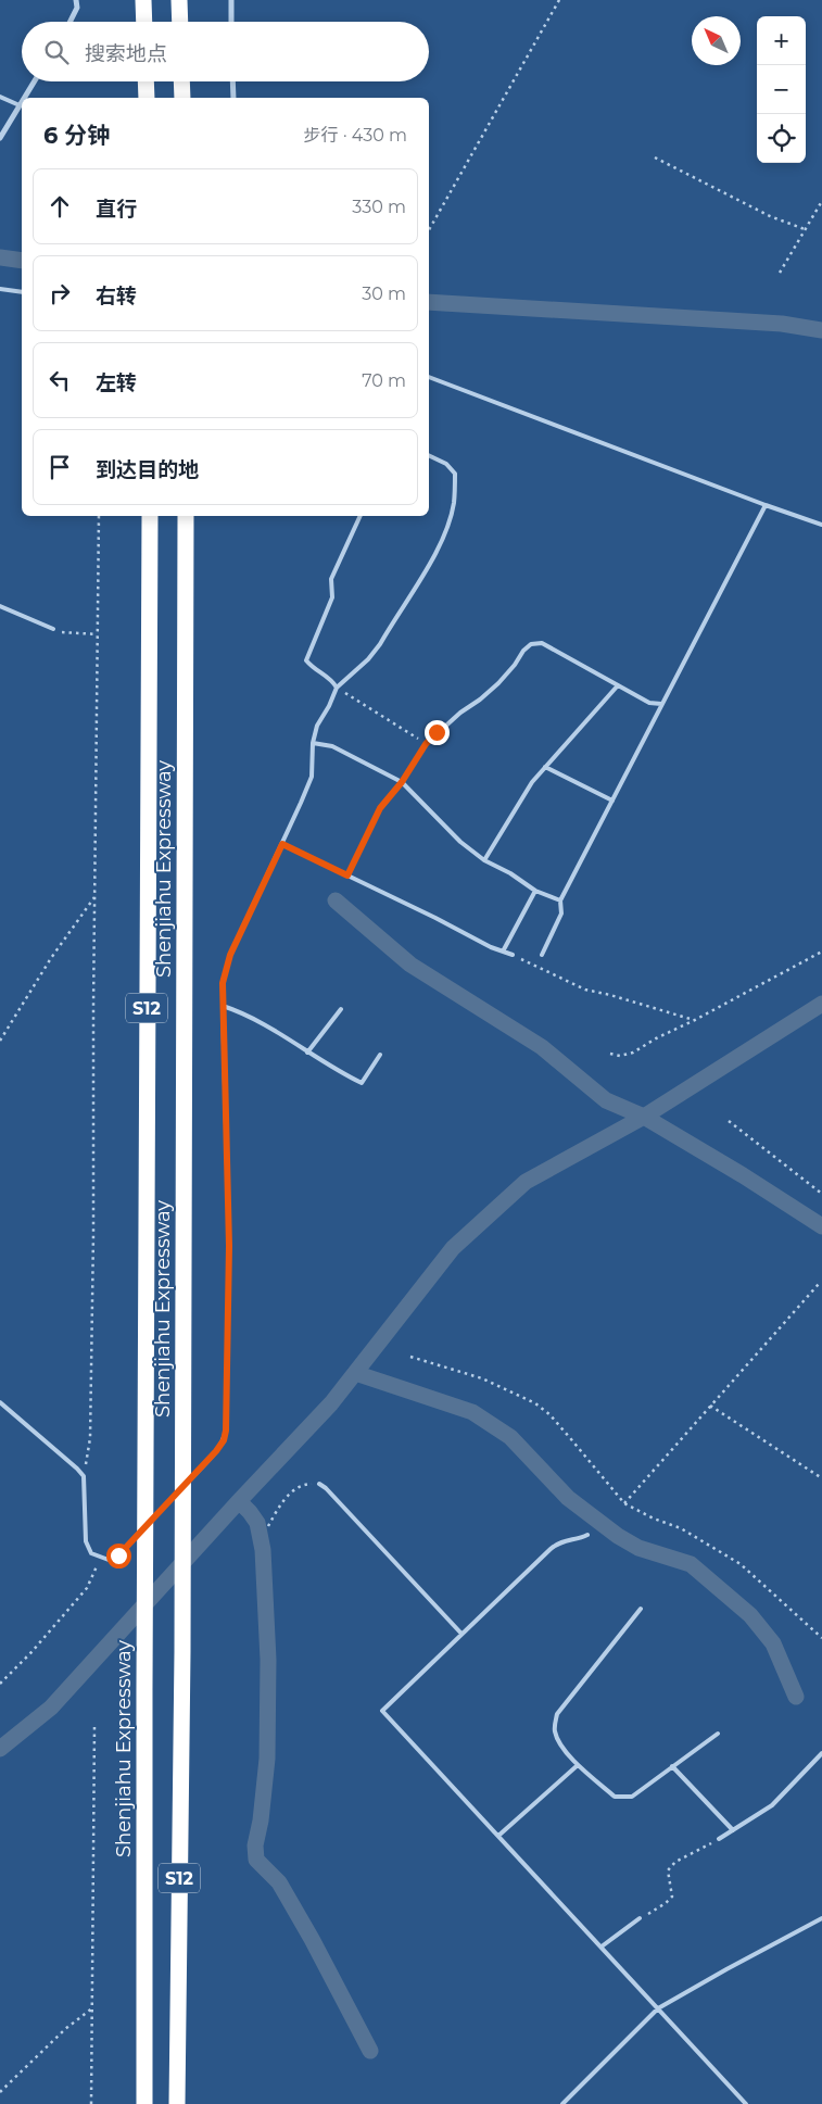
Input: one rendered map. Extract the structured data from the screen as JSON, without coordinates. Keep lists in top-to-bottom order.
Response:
{
  "streets": {
    "highway": ["Shenjiahu Expressway", "S12"]
  },
  "north": "top left",
  "page": {
    "map_buttons": ["+", "−"],
    "search": "搜索地点",
    "heading": ["6 分钟", "步行 · 430 m"],
    "list": [
      ["直行", "330 m"],
      ["右转", "30 m"],
      ["左转", "70 m"],
      "到达目的地"
    ]
  }
}
